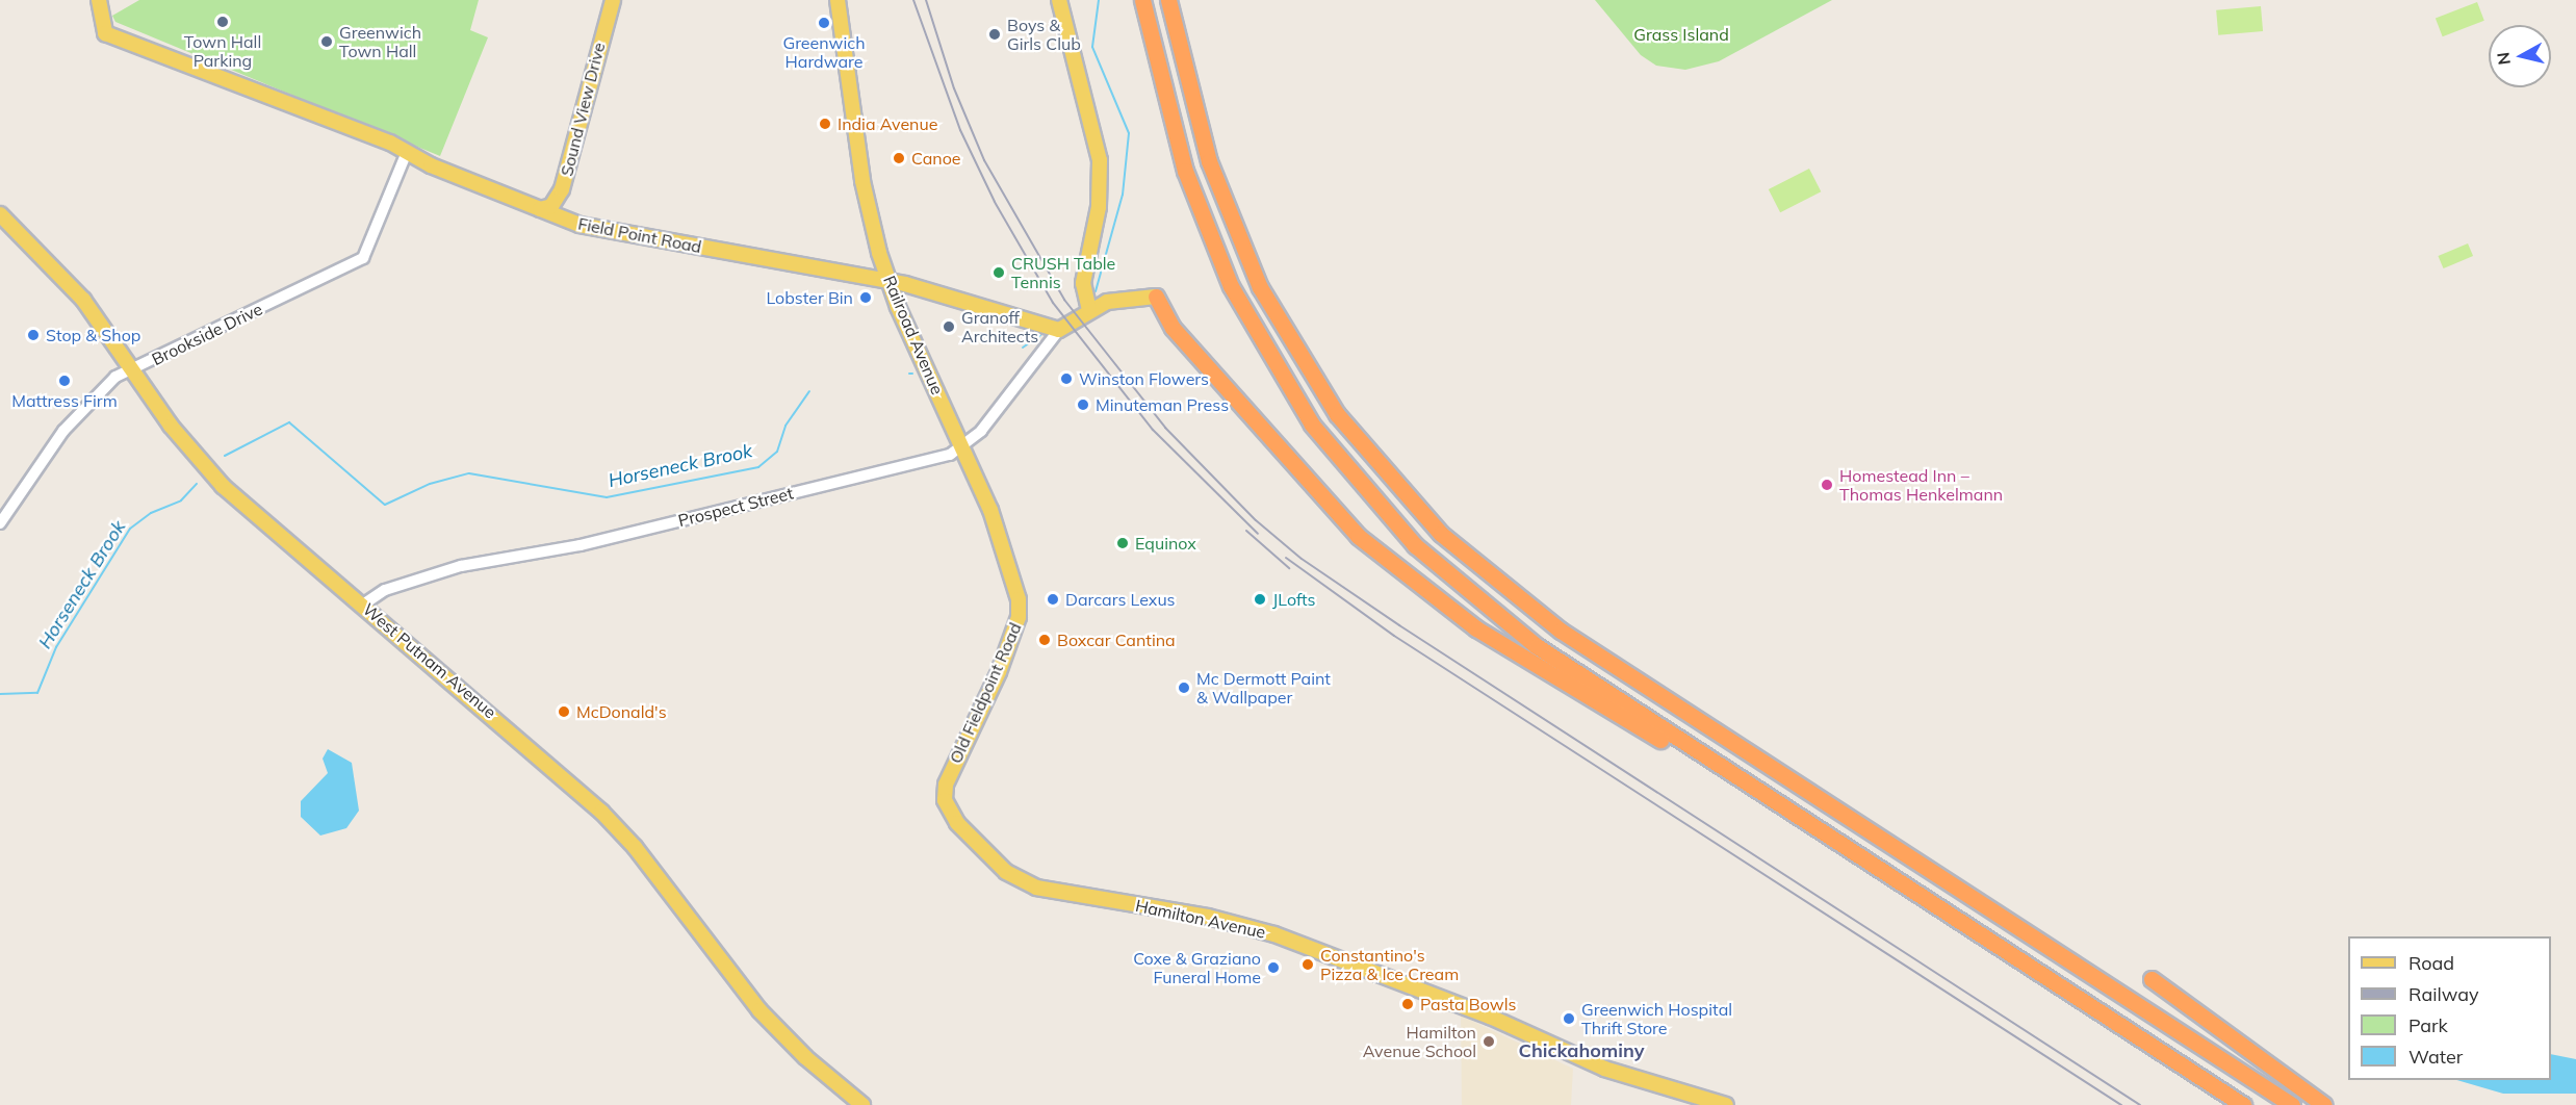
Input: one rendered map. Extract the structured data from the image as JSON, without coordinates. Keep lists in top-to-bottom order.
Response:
{
  "streets": {
    "main road": [
      "Sound View Drive",
      "Field Point Road",
      "Railroad Avenue",
      "West Putnam Avenue",
      "Old Fieldpoint Road",
      "Hamilton Avenue"
    ],
    "street": ["Brookside Drive", "Prospect Street"]
  },
  "crossings": [
    ["Sound View Drive", "Field Point Road"],
    ["Field Point Road", "Brookside Drive"],
    ["Field Point Road", "Railroad Avenue"],
    ["Field Point Road", "Prospect Street"],
    ["Brookside Drive", "West Putnam Avenue"],
    ["Railroad Avenue", "Prospect Street"],
    ["Railroad Avenue", "Old Fieldpoint Road"],
    ["Prospect Street", "West Putnam Avenue"],
    ["Prospect Street", "Old Fieldpoint Road"],
    ["Old Fieldpoint Road", "Hamilton Avenue"]
  ],
  "districts": ["Chickahominy"],
  "water": ["Horseneck Brook"],
  "parks": ["Grass Island"],
  "places": [
    "Town Hall Parking",
    "Greenwich Hardware",
    "Boys & Girls Club",
    "Greenwich Town Hall",
    "India Avenue",
    "Canoe",
    "CRUSH Table Tennis",
    "Lobster Bin",
    "Granoff Architects",
    "Stop & Shop",
    "Winston Flowers",
    "Mattress Firm",
    "Minuteman Press",
    "Homestead Inn – Thomas Henkelmann",
    "Equinox",
    "Darcars Lexus",
    "JLofts",
    "Boxcar Cantina",
    "Mc Dermott Paint & Wallpaper",
    "McDonald's",
    "Constantino's Pizza & Ice Cream",
    "Coxe & Graziano Funeral Home",
    "Pasta Bowls",
    "Greenwich Hospital Thrift Store",
    "Hamilton Avenue School"
  ],
  "legend": [
    "Road",
    "Railway",
    "Park",
    "Water"
  ],
  "north": "left"
}
